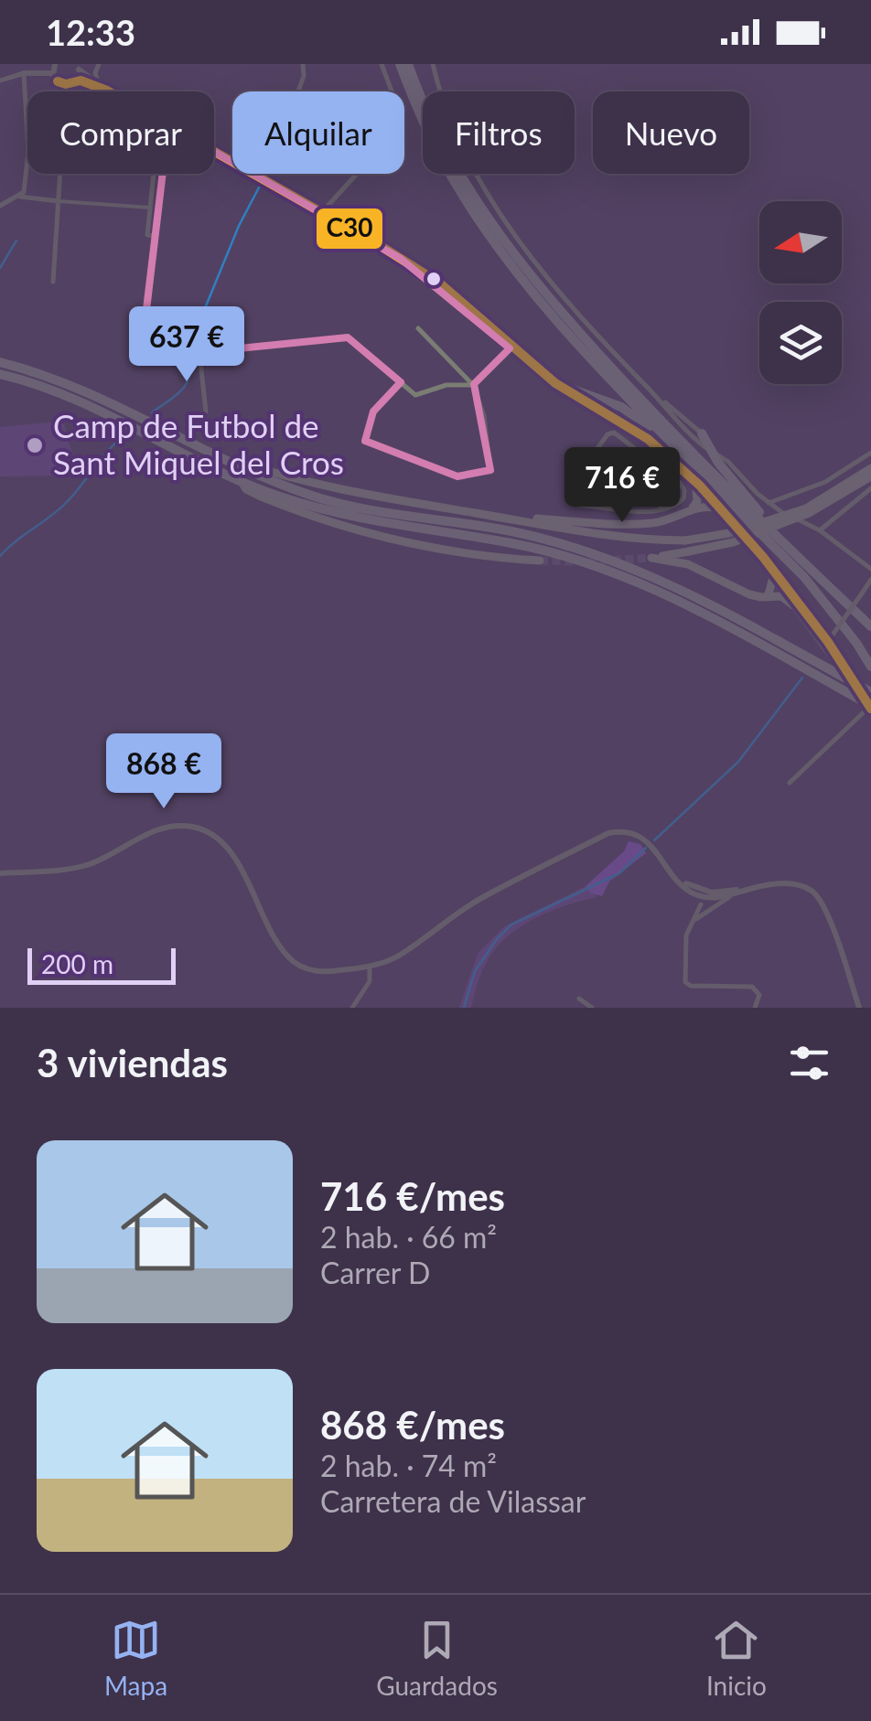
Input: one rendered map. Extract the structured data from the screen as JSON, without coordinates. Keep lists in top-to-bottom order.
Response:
{
  "places": ["Camp de Futbol de Sant Miquel del Cros"],
  "lines": ["transit line C30"],
  "scale_bar": "200 m",
  "north": "left",
  "page": {
    "status": "12:33",
    "chip": [
      "Comprar",
      "Alquilar",
      "Filtros",
      "Nuevo"
    ],
    "price": ["637 €", "716 €", "868 €"],
    "scale": "200 m",
    "heading": "3 viviendas",
    "list": [
      {
        "name": "716 €/mes",
        "note": "2 hab. · 66 m² · Carrer D"
      },
      {
        "name": "868 €/mes",
        "note": "2 hab. · 74 m² · Carretera de Vilassar"
      }
    ],
    "tabs": ["Mapa", "Guardados", "Inicio"]
  }
}
